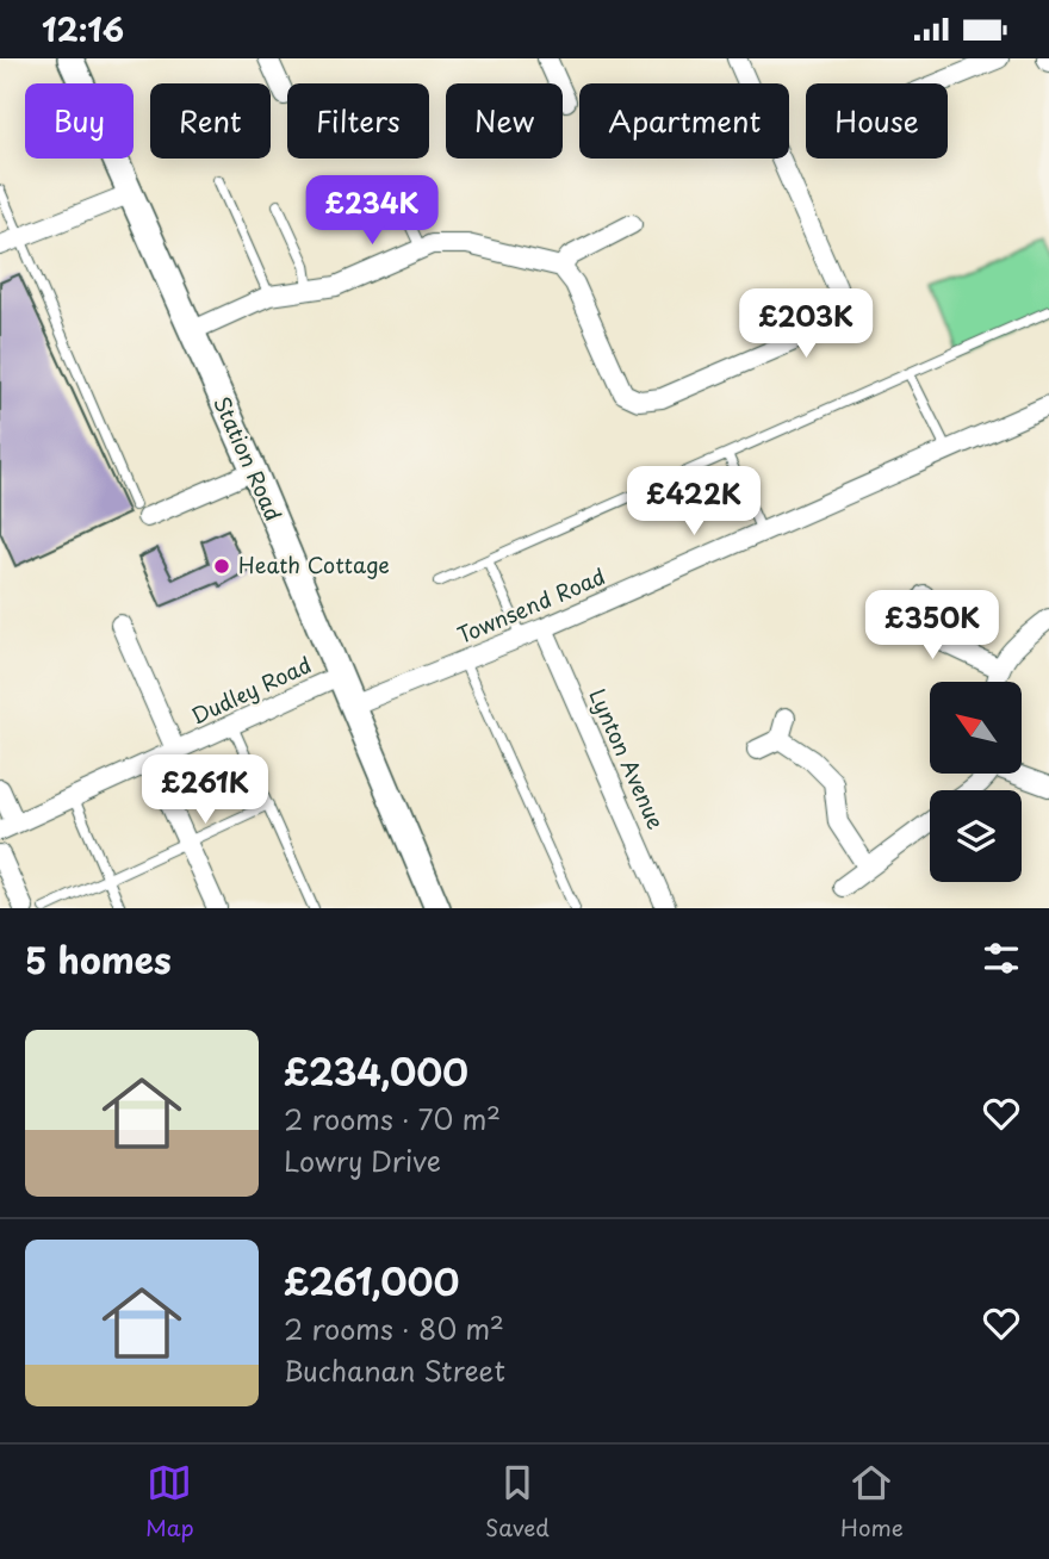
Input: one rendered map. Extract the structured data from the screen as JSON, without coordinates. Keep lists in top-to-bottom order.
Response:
{
  "streets": {
    "main road": ["Station Road"],
    "street": ["Townsend Road", "Dudley Road", "Lynton Avenue"]
  },
  "crossings": [
    ["Station Road", "Townsend Road"],
    ["Station Road", "Dudley Road"],
    ["Townsend Road", "Lynton Avenue"]
  ],
  "places": ["Heath Cottage"],
  "north": "top left",
  "page": {
    "status": "12:16",
    "chip": [
      "Buy",
      "Rent",
      "Filters",
      "New",
      "Apartment",
      "House"
    ],
    "price": [
      "£234K",
      "£203K",
      "£422K",
      "£350K",
      "£261K"
    ],
    "heading": "5 homes",
    "list": [
      {
        "name": "£234,000",
        "note": "2 rooms · 70 m² · Lowry Drive"
      },
      {
        "name": "£261,000",
        "note": "2 rooms · 80 m² · Buchanan Street"
      }
    ],
    "tabs": ["Map", "Saved", "Home"]
  }
}
